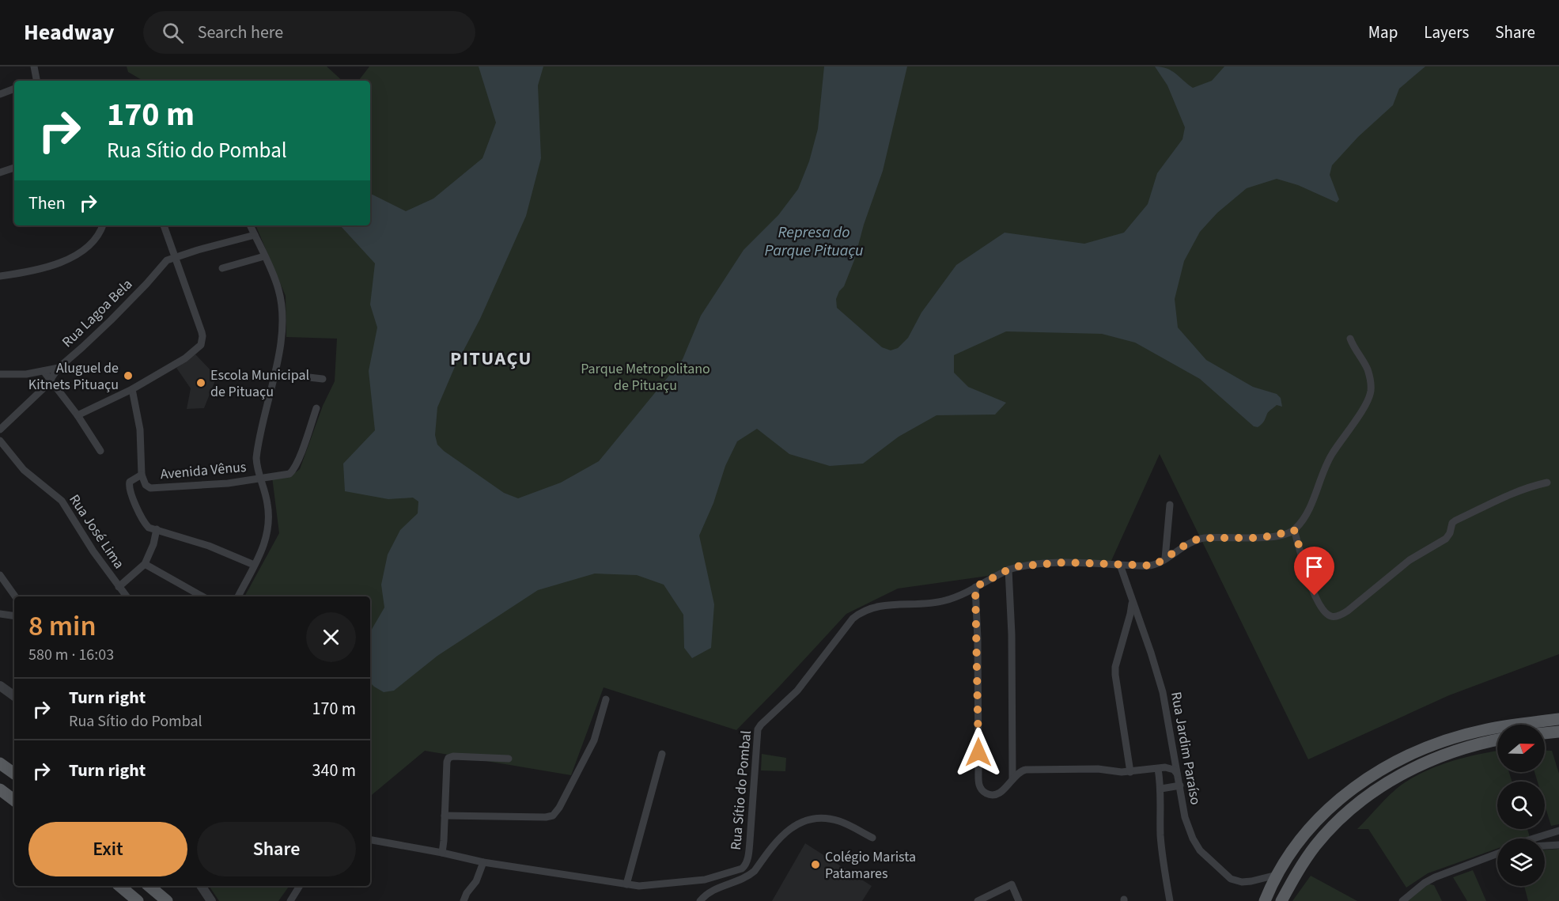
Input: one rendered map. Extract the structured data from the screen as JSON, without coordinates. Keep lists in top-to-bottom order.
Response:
{
  "streets": {
    "street": [
      "Rua Lagoa Bela",
      "Avenida Vênus",
      "Rua José Lima",
      "Rua Jardim Paraíso",
      "Rua Sítio do Pombal"
    ]
  },
  "crossings": [
    ["Rua Jardim Paraíso", "Rua Sítio do Pombal"]
  ],
  "districts": ["PITUAÇU"],
  "water": ["Represa do Parque Pituaçu"],
  "parks": ["Parque Metropolitano de Pituaçu"],
  "places": ["Aluguel de Kitnets Pituaçu", "Escola Municipal de Pituaçu", "Colégio Marista Patamares"],
  "north": "right",
  "page": {
    "header": "Headway",
    "search": "Search here",
    "nav": ["Map", "Layers", "Share"],
    "turn": ["170 m", "Rua Sítio do Pombal"],
    "then": "Then",
    "heading": ["8 min", "580 m · 16:03"],
    "list": [
      {
        "name": "Turn right",
        "note": "Rua Sítio do Pombal",
        "value": "170 m"
      },
      {
        "name": "Turn right",
        "value": "340 m"
      }
    ],
    "buttons": ["Exit", "Share"]
  }
}
